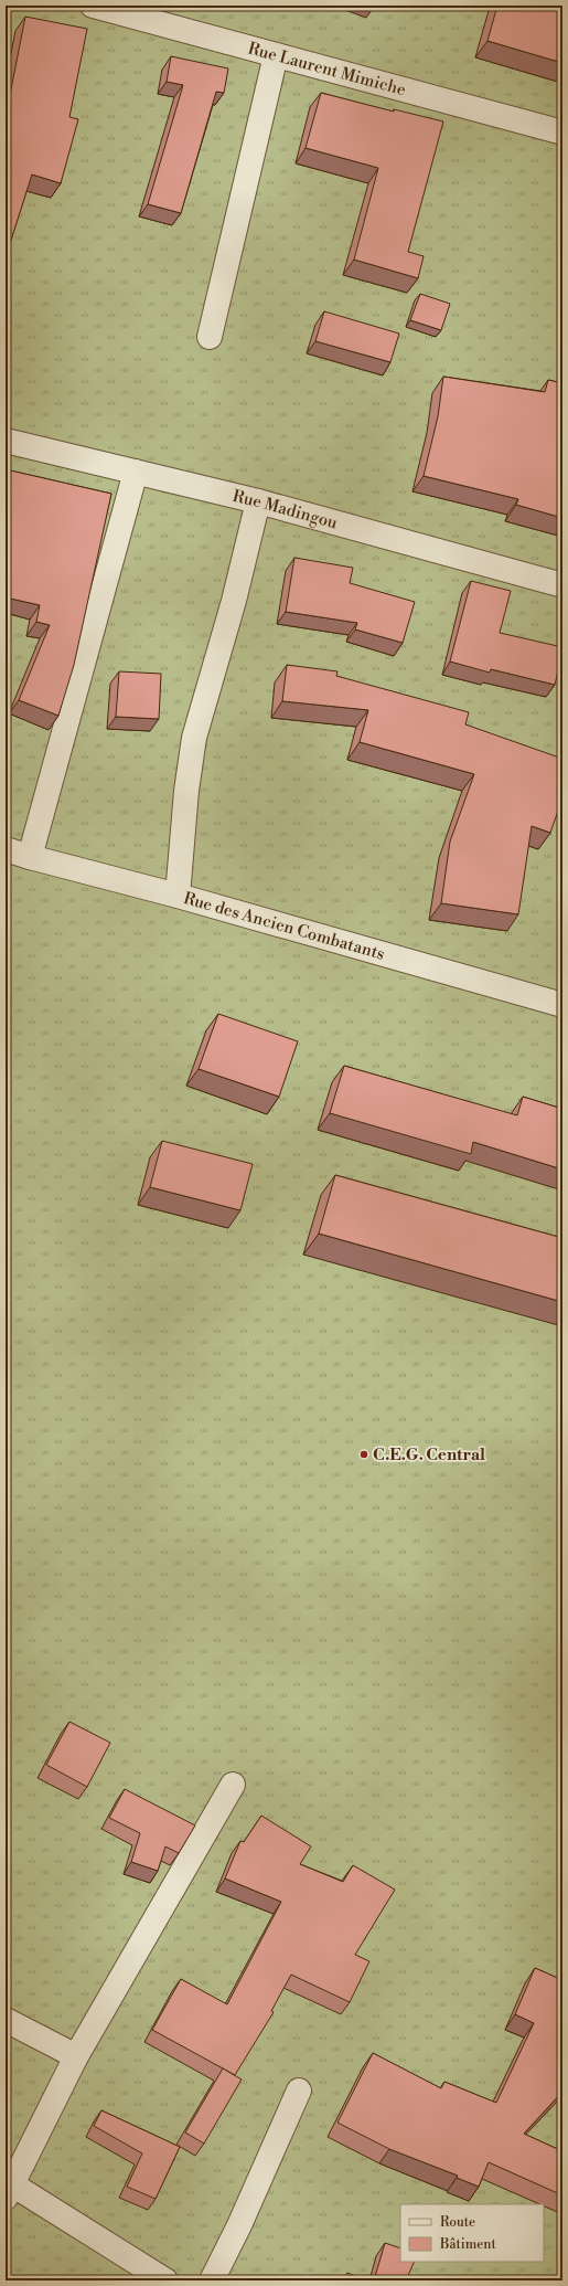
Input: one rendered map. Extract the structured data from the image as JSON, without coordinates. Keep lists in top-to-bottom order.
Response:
{
  "streets": {
    "street": ["Rue Laurent Mimiche", "Rue Madingou", "Rue des Ancien Combatants"]
  },
  "places": ["C.E.G. Central"],
  "legend": ["Route", "Bâtiment"]
}
